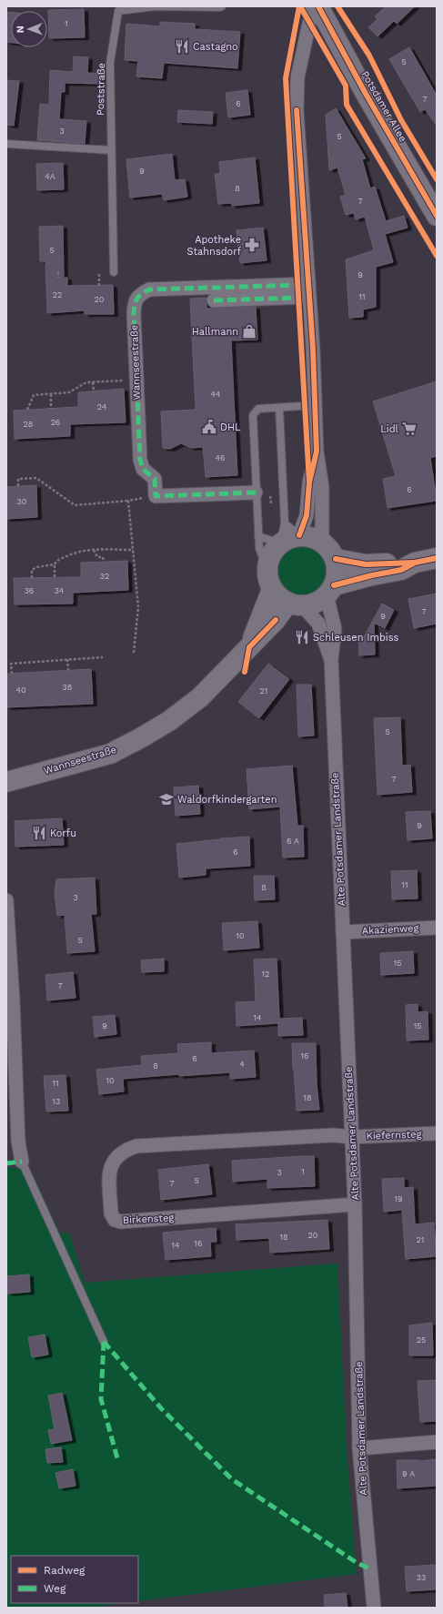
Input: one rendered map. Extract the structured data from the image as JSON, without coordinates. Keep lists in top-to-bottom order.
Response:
{
  "streets": {
    "street": [
      "Potsdamer Allee",
      "Wannseestraße",
      "Alte Potsdamer Landstraße",
      "Akazienweg",
      "Kiefernsteg",
      "Birkensteg"
    ],
    "lane": ["Poststraße"]
  },
  "crossings": [
    ["Wannseestraße", "Alte Potsdamer Landstraße"],
    ["Alte Potsdamer Landstraße", "Akazienweg"],
    ["Alte Potsdamer Landstraße", "Kiefernsteg"],
    ["Alte Potsdamer Landstraße", "Birkensteg"],
    ["Kiefernsteg", "Birkensteg"]
  ],
  "places": {
    "restaurant": ["Castagno", "Schleusen Imbiss", "Korfu"],
    "pharmacy": ["Apotheke Stahnsdorf"],
    "shop": ["Hallmann"],
    "public building": ["DHL"],
    "supermarket": ["Lidl"],
    "school or university": ["Waldorfkindergarten"]
  },
  "house_numbers": [
    "1",
    "5",
    "7",
    "6",
    "3",
    "5",
    "9",
    "4A",
    "8",
    "7",
    "5",
    "9",
    "22",
    "11",
    "20",
    "44",
    "24",
    "26",
    "28",
    "46",
    "6",
    "30",
    "32",
    "36",
    "34",
    "7",
    "9",
    "38",
    "40",
    "21",
    "5",
    "7",
    "9",
    "6 A",
    "6",
    "11",
    "8",
    "3",
    "10",
    "5",
    "15",
    "12",
    "7",
    "14",
    "9",
    "15",
    "16",
    "6",
    "4",
    "8",
    "10",
    "11",
    "18",
    "13",
    "1",
    "3",
    "5",
    "7",
    "19",
    "20",
    "18",
    "21",
    "16",
    "14",
    "25",
    "9 A",
    "33"
  ],
  "legend": ["Radweg", "Weg"],
  "north": "left"
}
